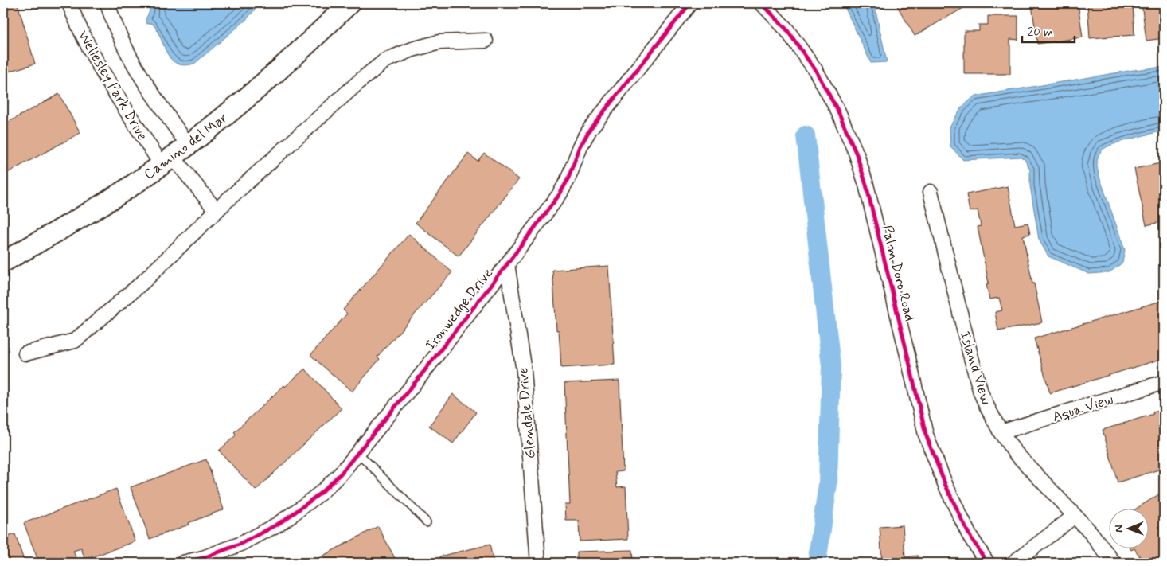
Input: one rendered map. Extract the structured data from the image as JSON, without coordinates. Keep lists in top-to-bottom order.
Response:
{
  "streets": {
    "street": [
      "Wellesley Park Drive",
      "Camino del Mar",
      "Palm Doro Road",
      "Ironwedge Drive",
      "Island View",
      "Aqua View",
      "Glendale Drive"
    ]
  },
  "crossings": [
    ["Wellesley Park Drive", "Camino del Mar"],
    ["Ironwedge Drive", "Glendale Drive"],
    ["Island View", "Aqua View"]
  ],
  "scale_bar": "20 m",
  "north": "left"
}
